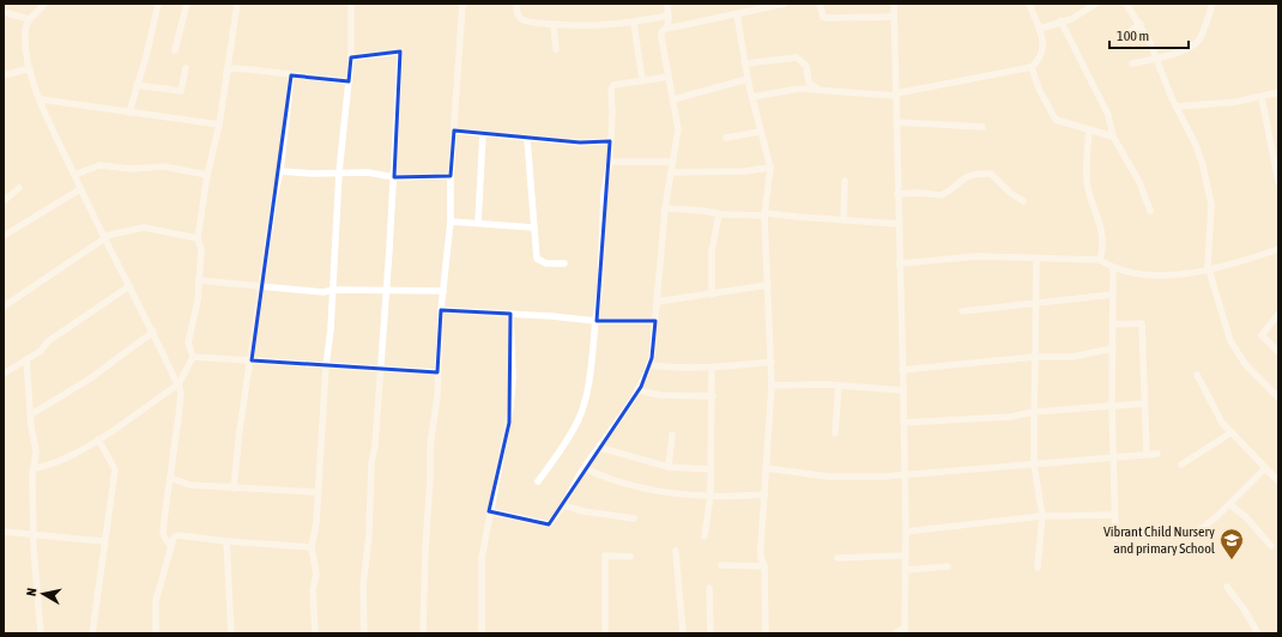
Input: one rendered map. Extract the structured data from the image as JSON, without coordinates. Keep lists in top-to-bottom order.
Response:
{
  "places": {
    "school or university": ["Vibrant Child Nursery and primary School"]
  },
  "scale_bar": "100 m",
  "north": "left"
}
